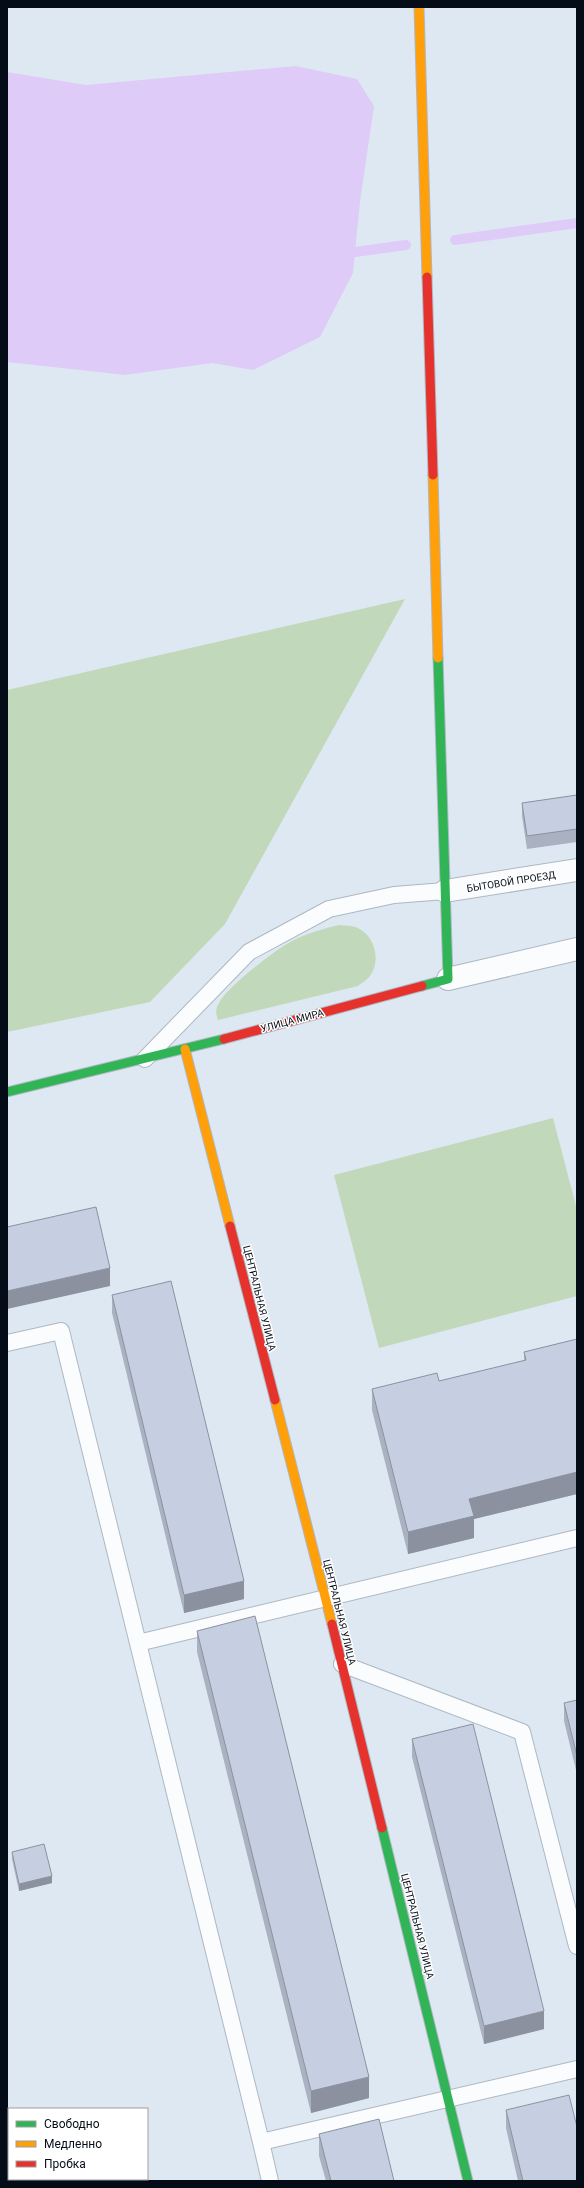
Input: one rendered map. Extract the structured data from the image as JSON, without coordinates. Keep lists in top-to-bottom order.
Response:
{
  "streets": {
    "street": ["БЫТОВОЙ ПРОЕЗД", "УЛИЦА МИРА", "ЦЕНТРАЛЬНАЯ УЛИЦА"]
  },
  "crossings": [
    ["УЛИЦА МИРА", "ЦЕНТРАЛЬНАЯ УЛИЦА"]
  ],
  "legend": ["Свободно", "Медленно", "Пробка"]
}
